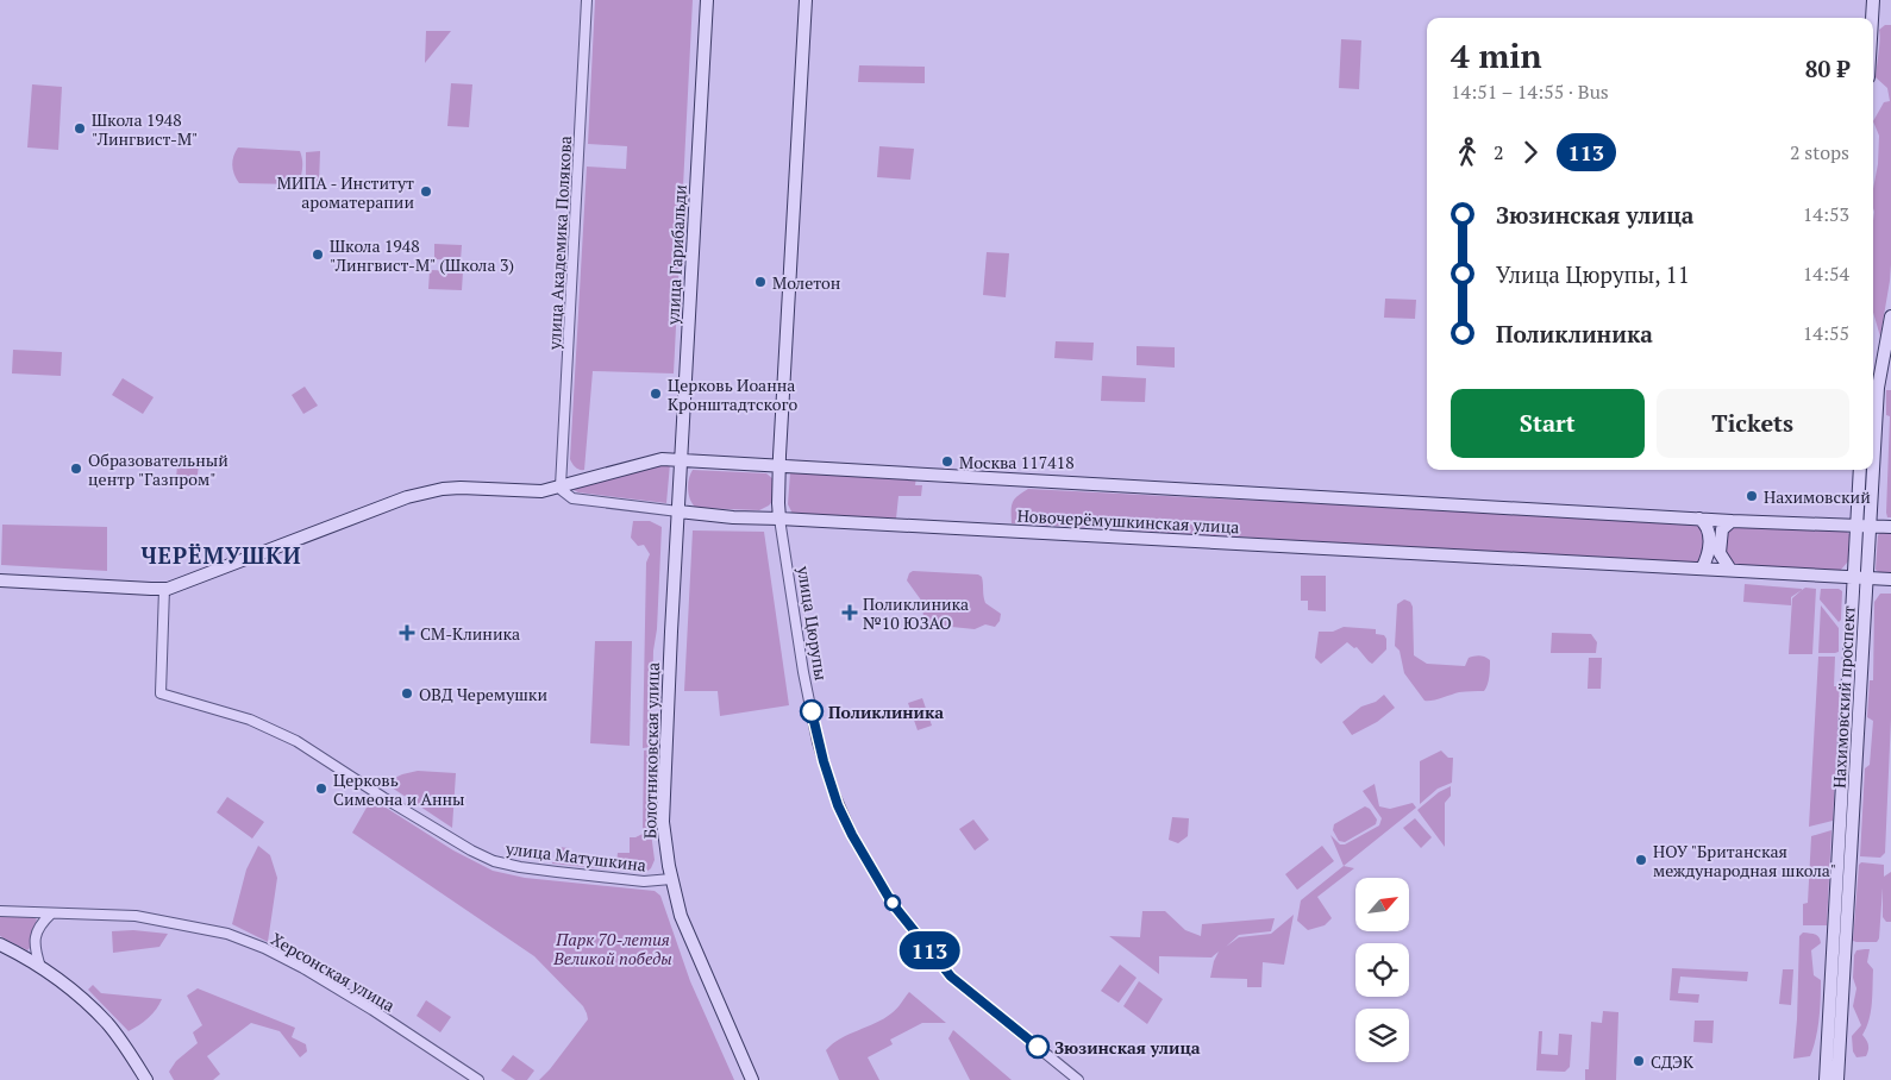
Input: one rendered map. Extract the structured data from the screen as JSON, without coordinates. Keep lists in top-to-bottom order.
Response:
{
  "streets": {
    "street": [
      "улица Академика Полякова",
      "улица Гарибальди",
      "Новочерёмушкинская улица",
      "улица Цюрупы",
      "Нахимовский проспект",
      "Болотниковская улица",
      "улица Матушкина",
      "Херсонская улица"
    ]
  },
  "crossings": [
    ["улица Академика Полякова", "Новочерёмушкинская улица"],
    ["улица Гарибальди", "Новочерёмушкинская улица"],
    ["улица Гарибальди", "Болотниковская улица"],
    ["Новочерёмушкинская улица", "улица Цюрупы"],
    ["Новочерёмушкинская улица", "Нахимовский проспект"],
    ["Новочерёмушкинская улица", "Болотниковская улица"],
    ["Новочерёмушкинская улица", "улица Матушкина"],
    ["Болотниковская улица", "улица Матушкина"]
  ],
  "districts": ["ЧЕРЁМУШКИ"],
  "parks": ["Парк 70-летия Великой победы"],
  "places": {
    "other": [
      "Школа 1948 \"Лингвист-М\"",
      "МИПА - Институт ароматерапии",
      "Школа 1948 \"Лингвист-М\" (Школа 3)",
      "Молетон",
      "Церковь Иоанна Кронштадтского",
      "Москва 117418",
      "Образовательный центр \"Газпром\"",
      "Нахимовский",
      "ОВД Черемушки",
      "Поликлиника",
      "Церковь Симеона и Анны",
      "НОУ \"Британская международная школа\"",
      "Зюзинская улица",
      "СДЭК"
    ],
    "health": ["Поликлиника №10 ЮЗАО", "СМ-Клиника"]
  },
  "lines": ["bus line 113"],
  "north": "top right",
  "page": {
    "on_map": "113",
    "heading": ["4 min", "14:51 – 14:55 · Bus", "80 ₽"],
    "legs": ["2", "113", "2 stops"],
    "list": [
      {
        "name": "Зюзинская улица",
        "value": "14:53"
      },
      {
        "name": "Улица Цюрупы, 11",
        "value": "14:54"
      },
      {
        "name": "Поликлиника",
        "value": "14:55"
      }
    ],
    "buttons": ["Start", "Tickets"]
  }
}
